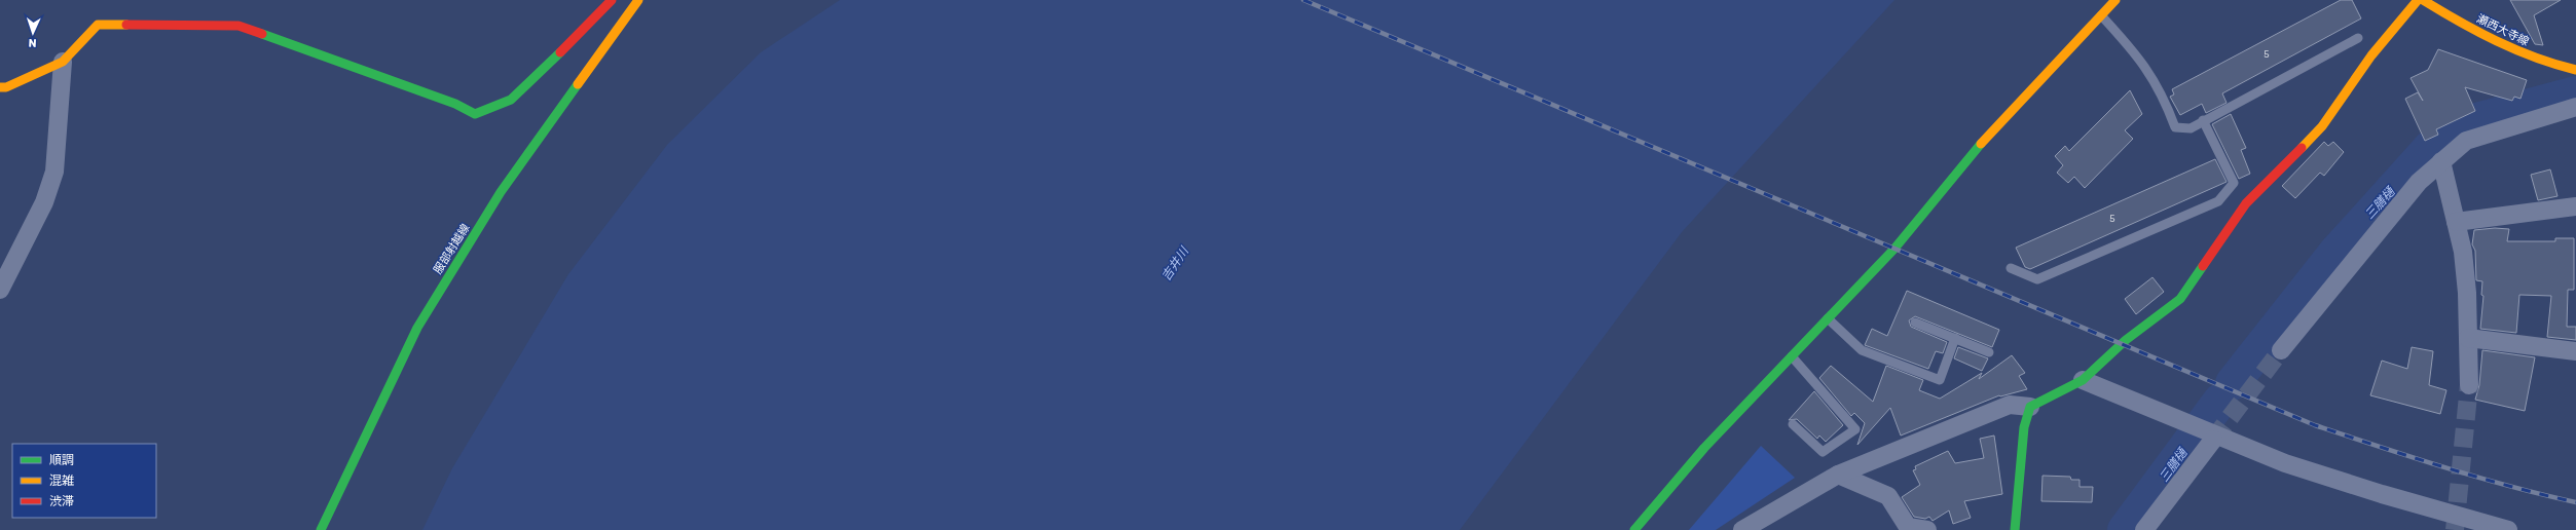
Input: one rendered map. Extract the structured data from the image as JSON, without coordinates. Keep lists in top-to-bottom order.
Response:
{
  "streets": {
    "street": ["瀬西大寺線", "服部射越線"]
  },
  "water": ["三膳樋", "吉井川"],
  "house_numbers": ["5", "5"],
  "legend": ["順調", "混雑", "渋滞"],
  "north": "bottom"
}
